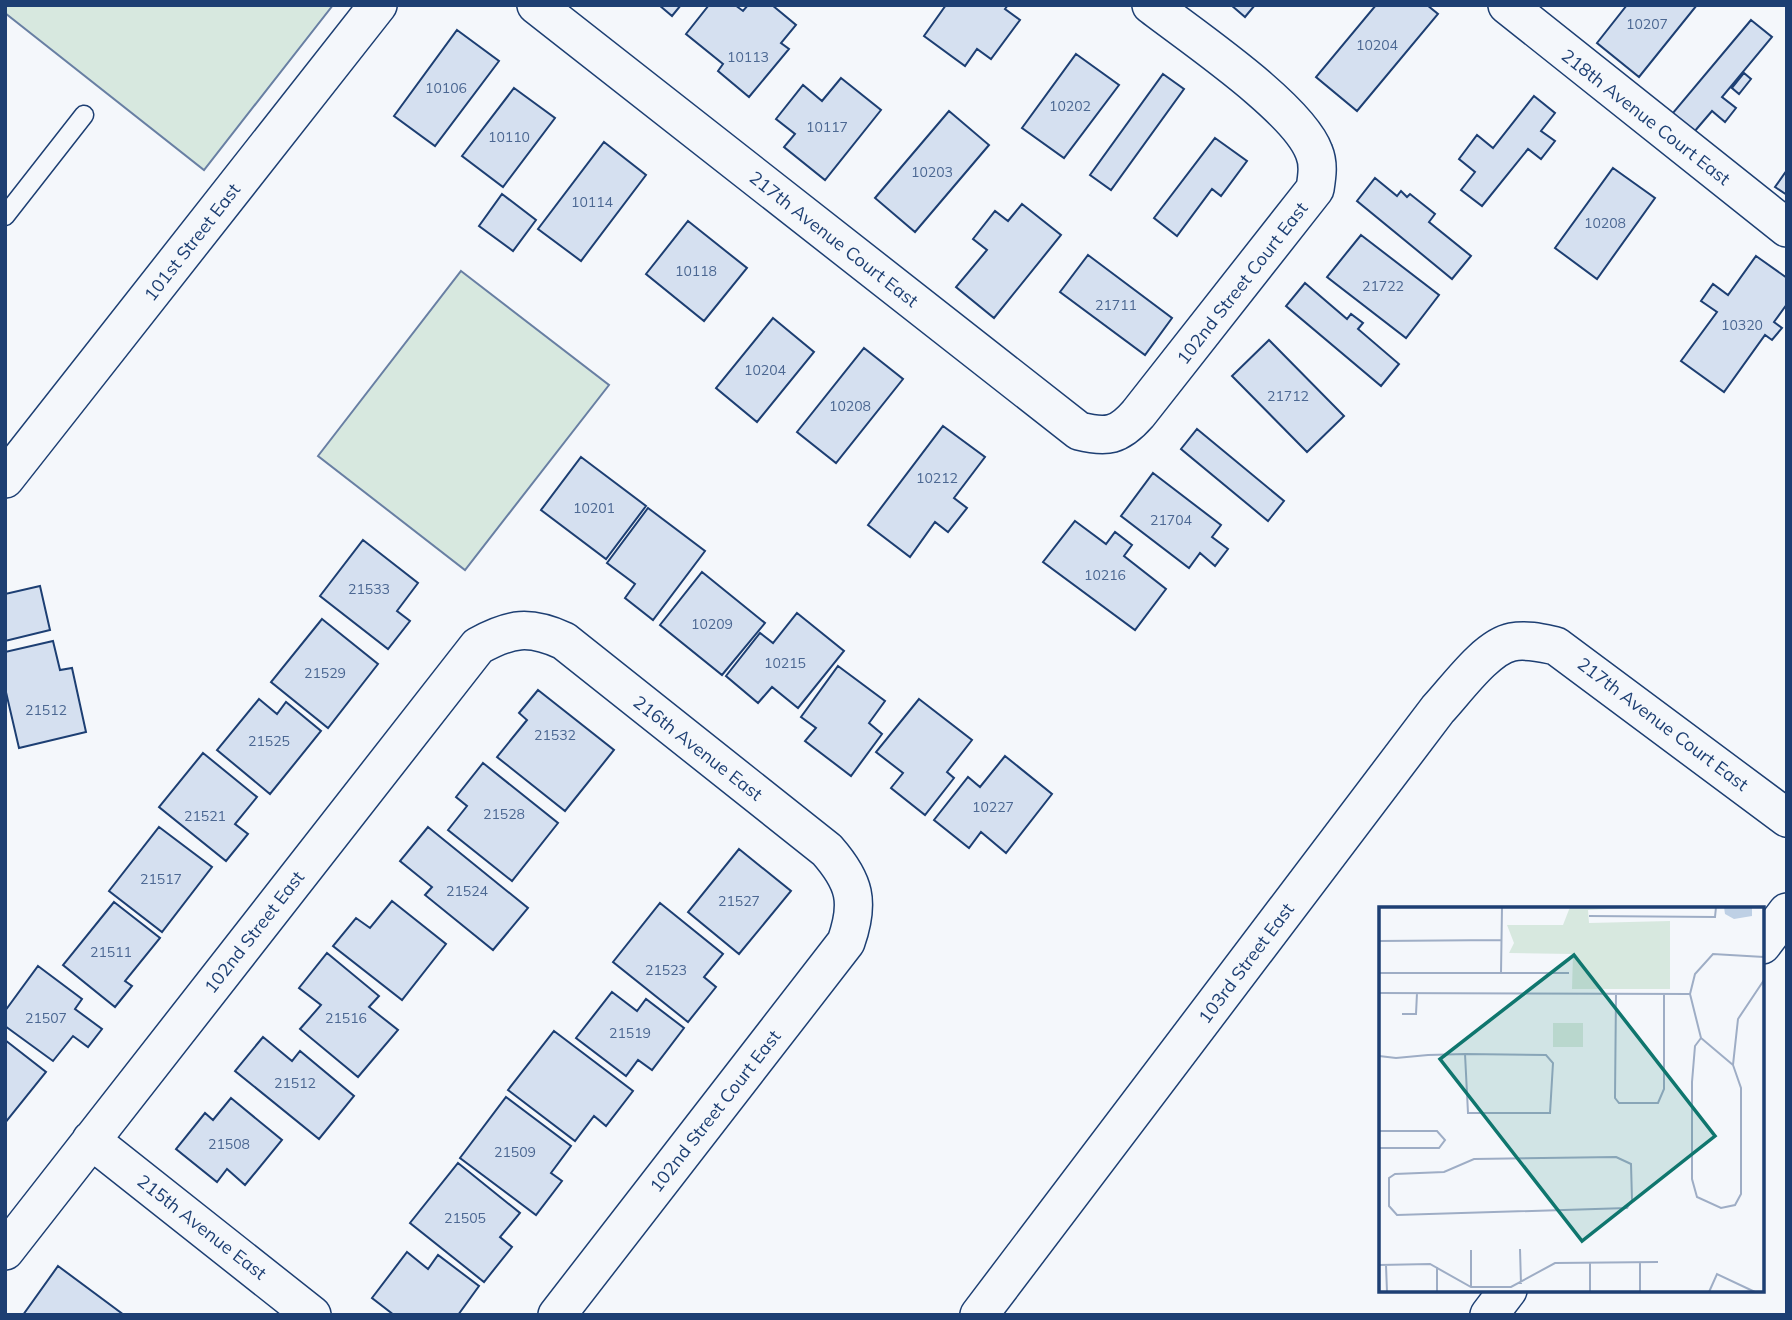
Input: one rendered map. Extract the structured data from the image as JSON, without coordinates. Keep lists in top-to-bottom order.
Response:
{
  "streets": {
    "street": [
      "218th Avenue Court East",
      "217th Avenue Court East",
      "101st Street East",
      "102nd Street Court East",
      "216th Avenue East",
      "102nd Street East",
      "103rd Street East",
      "215th Avenue East"
    ]
  },
  "crossings": [
    ["217th Avenue Court East", "102nd Street Court East"],
    ["217th Avenue Court East", "103rd Street East"],
    ["102nd Street Court East", "216th Avenue East"],
    ["216th Avenue East", "102nd Street East"],
    ["102nd Street East", "215th Avenue East"]
  ],
  "house_numbers": [
    "10207",
    "10204",
    "10113",
    "10106",
    "10202",
    "10117",
    "10110",
    "10203",
    "10114",
    "10208",
    "10118",
    "21722",
    "21711",
    "10320",
    "10204",
    "21712",
    "10208",
    "10212",
    "10201",
    "21704",
    "10216",
    "21533",
    "10209",
    "10215",
    "21529",
    "21512",
    "21532",
    "21525",
    "10227",
    "21528",
    "21521",
    "21517",
    "21524",
    "21527",
    "21511",
    "21523",
    "21507",
    "21516",
    "21519",
    "21512",
    "21508",
    "21509",
    "21505"
  ]
}
